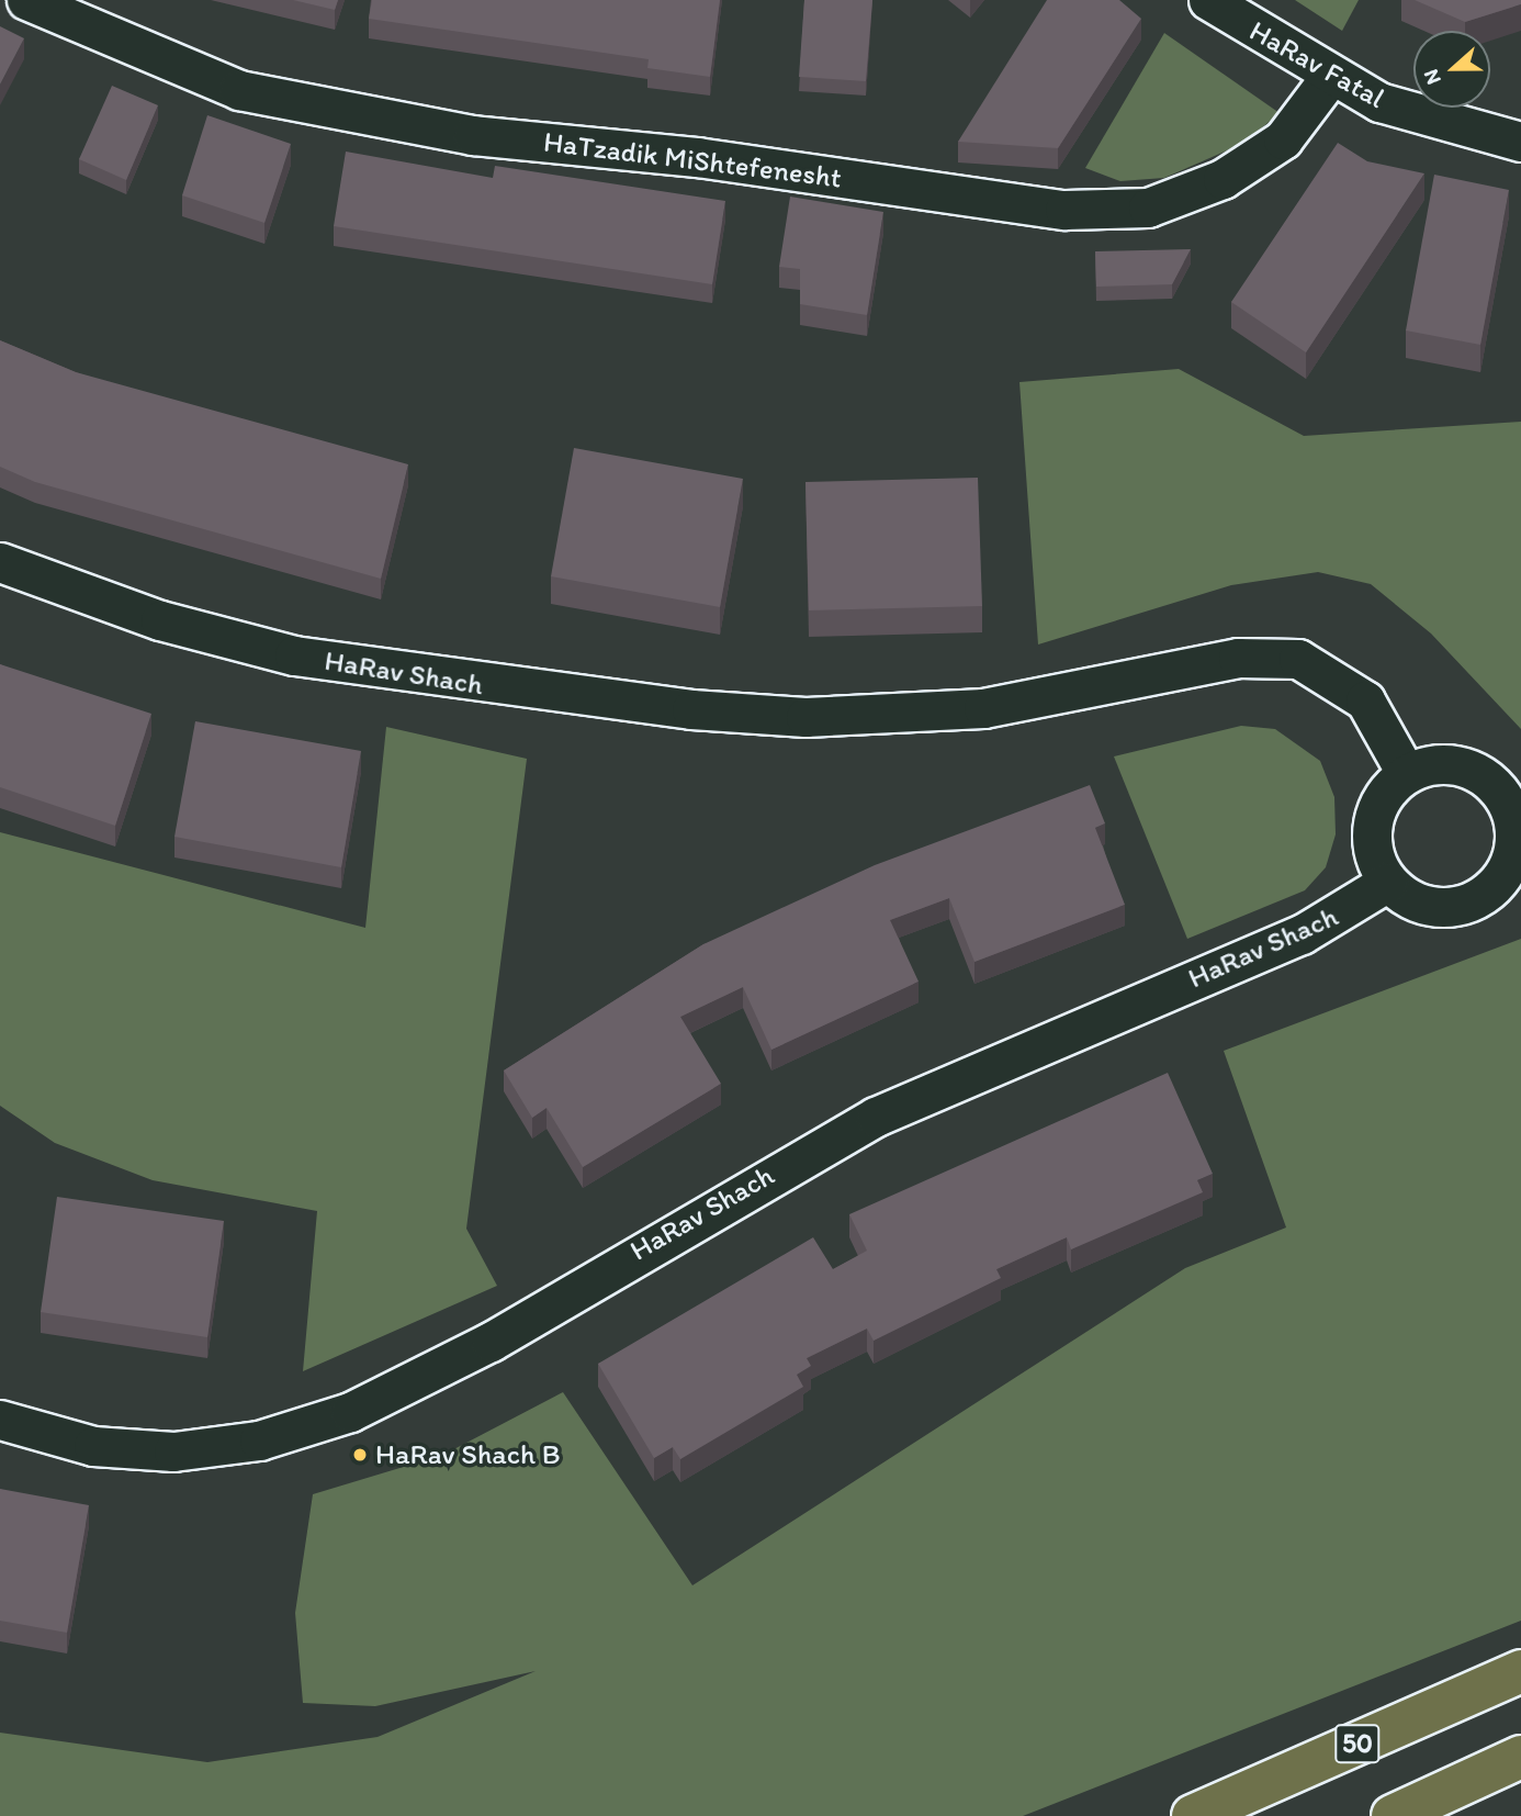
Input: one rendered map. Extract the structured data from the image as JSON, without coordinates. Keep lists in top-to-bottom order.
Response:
{
  "streets": {
    "highway": ["50"],
    "street": ["HaRav Fatal", "HaTzadik MiShtefenesht", "HaRav Shach"]
  },
  "crossings": [
    ["HaRav Fatal", "HaTzadik MiShtefenesht"]
  ],
  "places": ["HaRav Shach B"],
  "north": "left"
}
